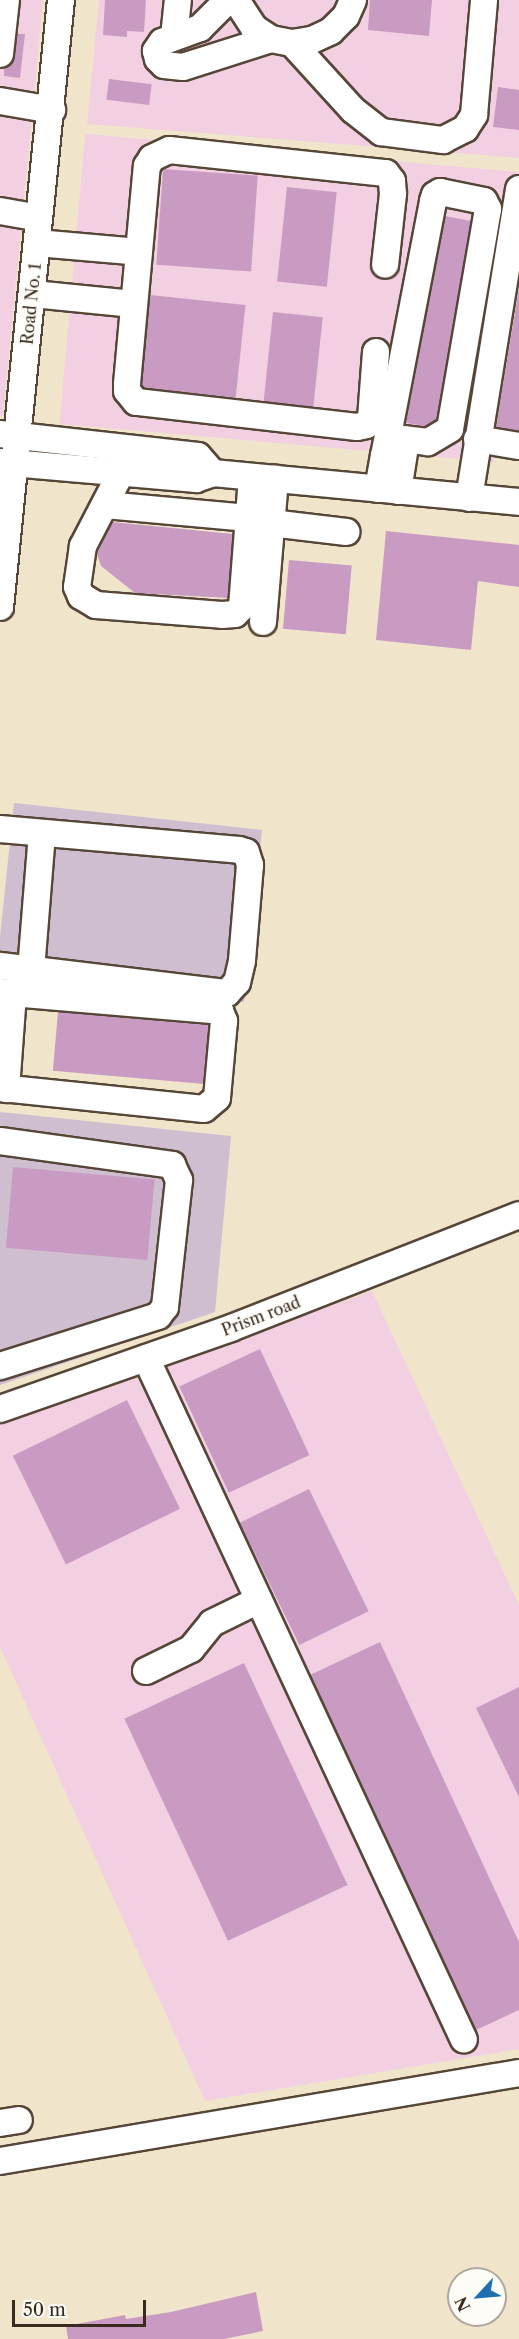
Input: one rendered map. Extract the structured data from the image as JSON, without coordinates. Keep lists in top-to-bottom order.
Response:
{
  "streets": {
    "street": ["Road No. 1", "Prism road"]
  },
  "scale_bar": "50 m",
  "north": "bottom left"
}
